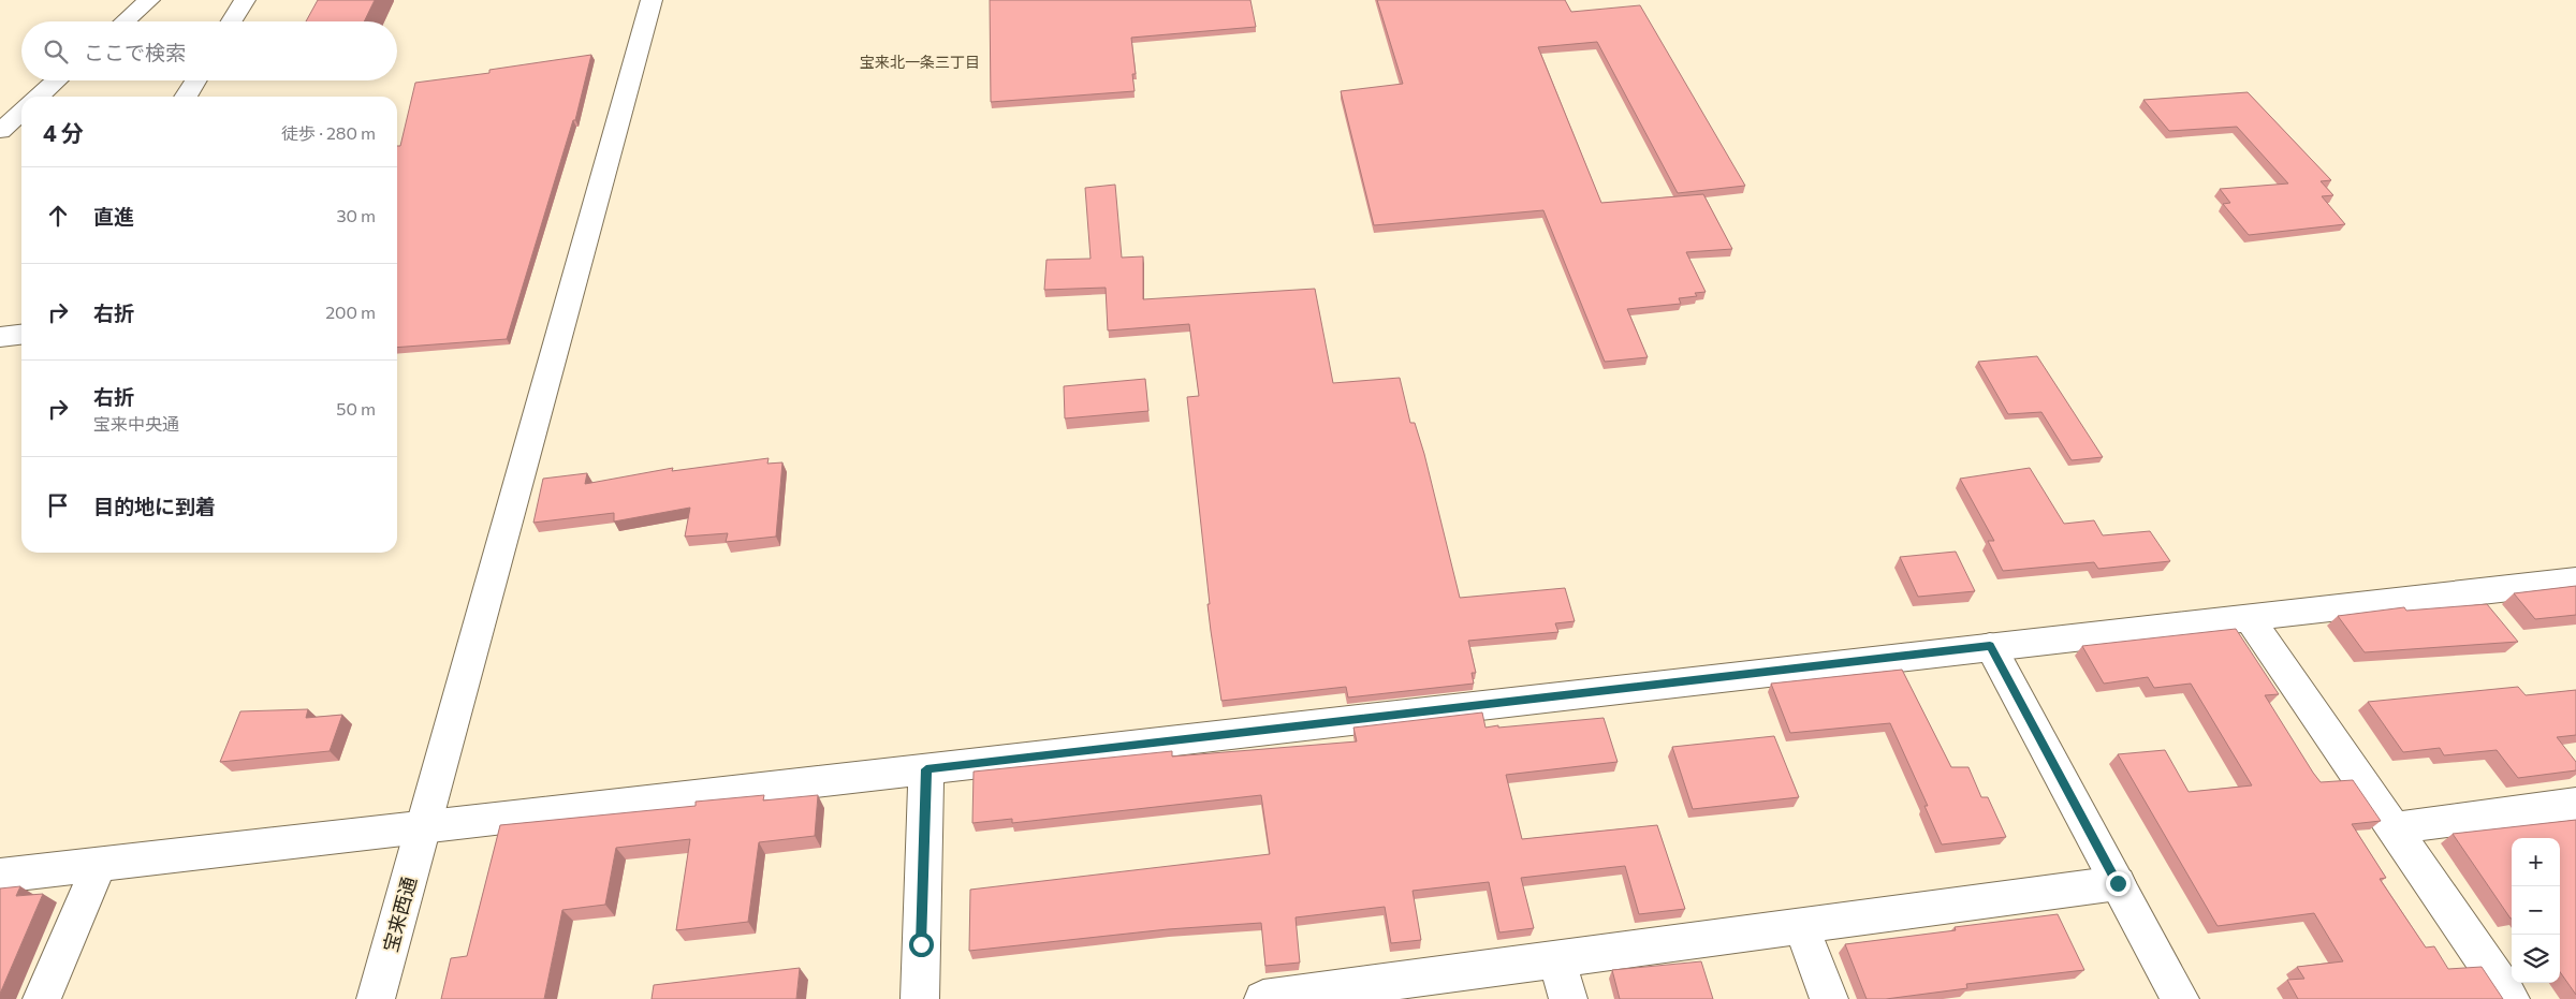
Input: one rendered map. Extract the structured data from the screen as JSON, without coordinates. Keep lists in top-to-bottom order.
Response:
{
  "streets": {
    "street": ["宝来西通"]
  },
  "districts": ["宝来北一条三丁目"],
  "page": {
    "search": "ここで検索",
    "heading": ["4 分", "徒歩 · 280 m"],
    "list": [
      ["直進", "30 m"],
      ["右折", "200 m"],
      ["右折", "宝来中央通", "50 m"],
      "目的地に到着"
    ],
    "map_buttons": ["+", "−"]
  }
}
